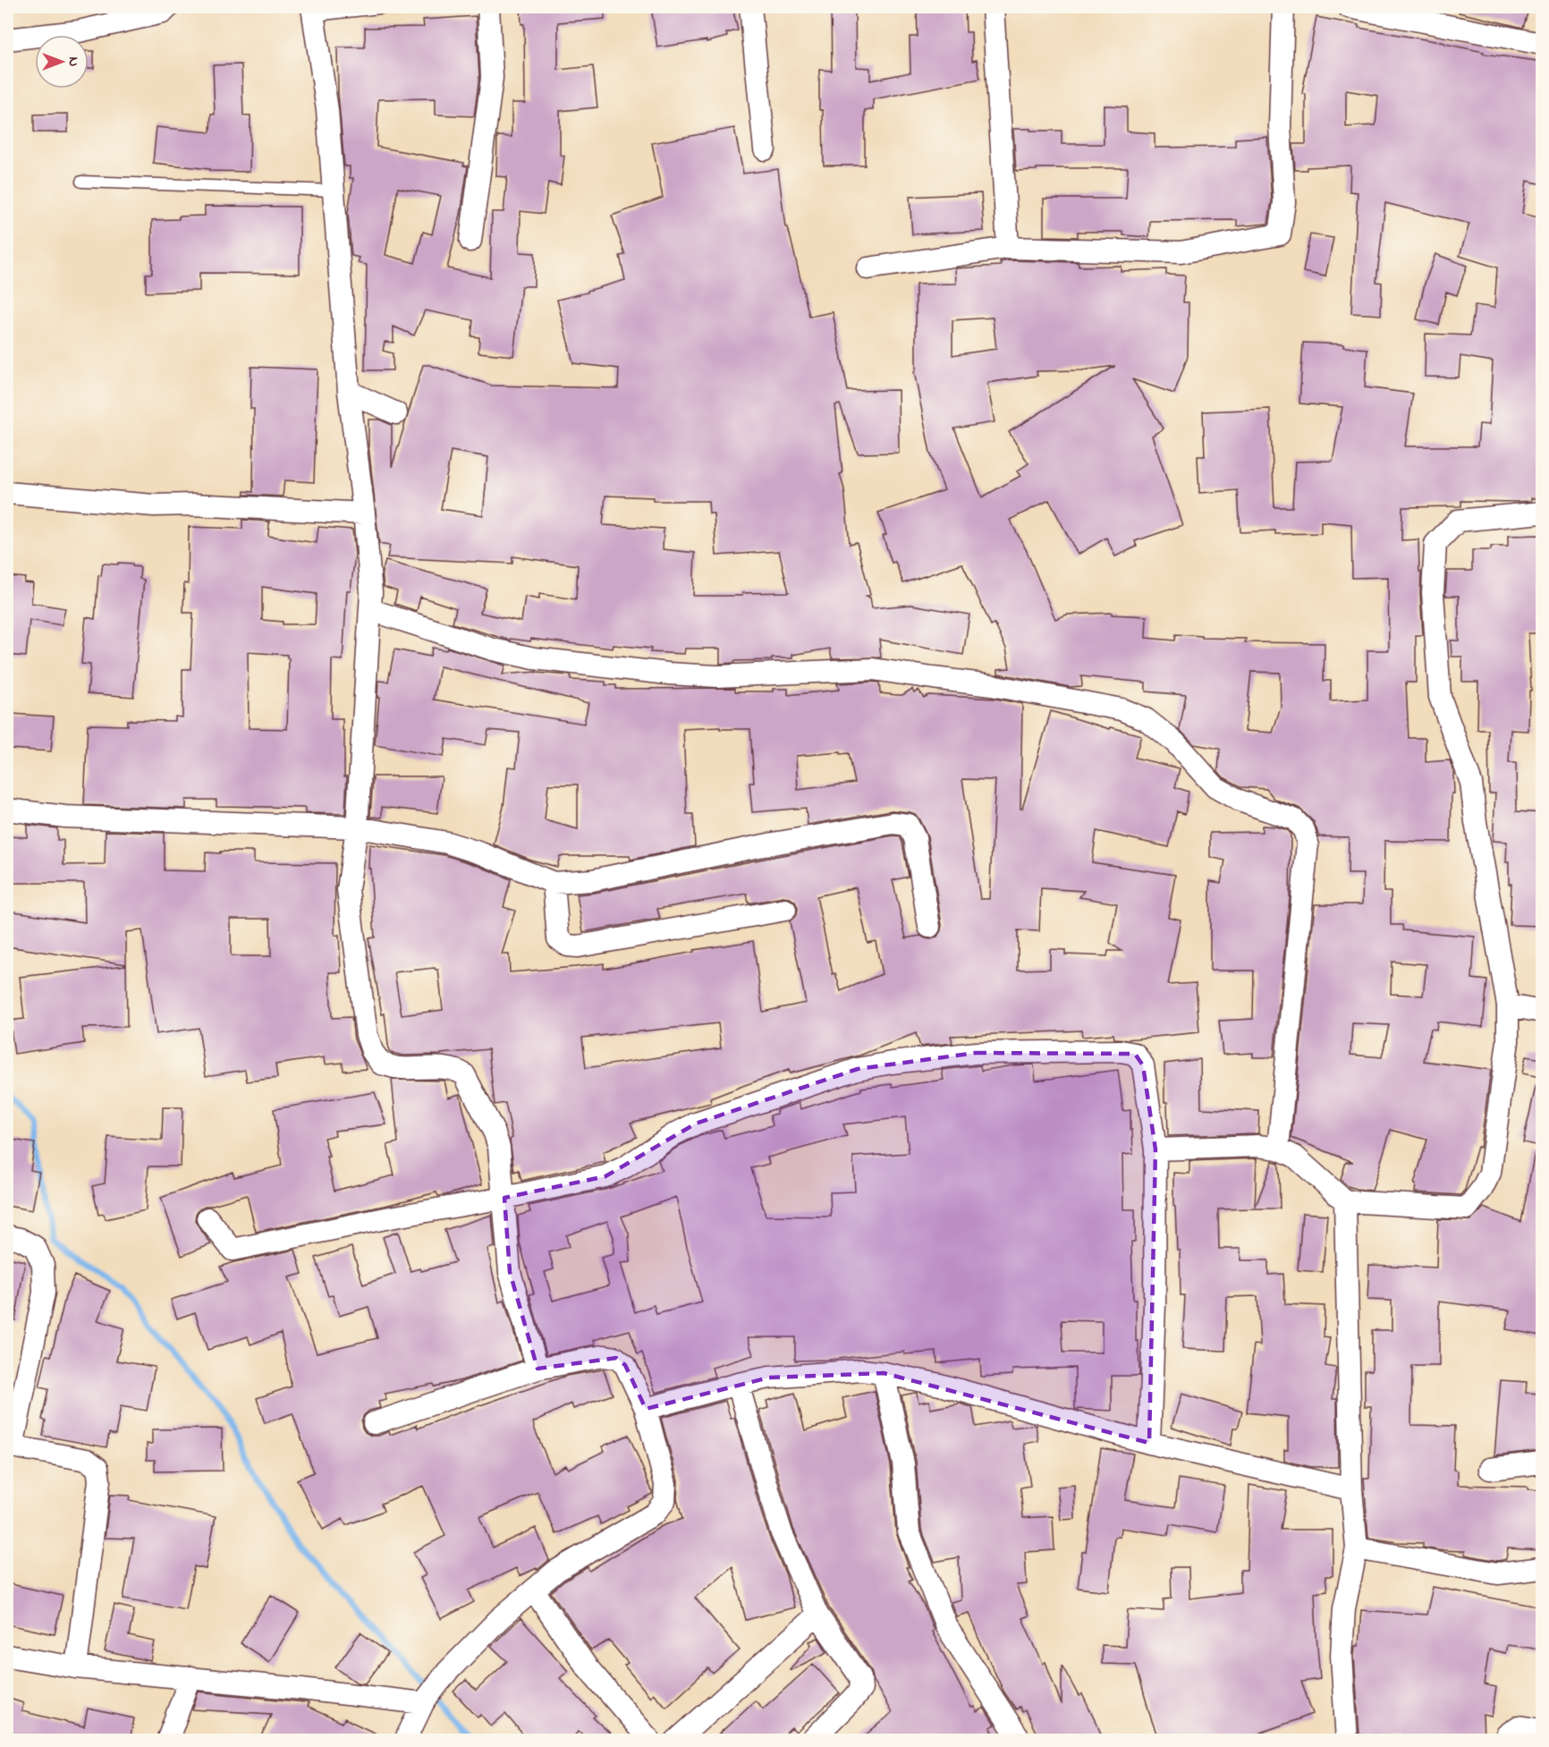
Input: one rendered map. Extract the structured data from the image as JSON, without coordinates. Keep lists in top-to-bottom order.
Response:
{
  "north": "right"
}
